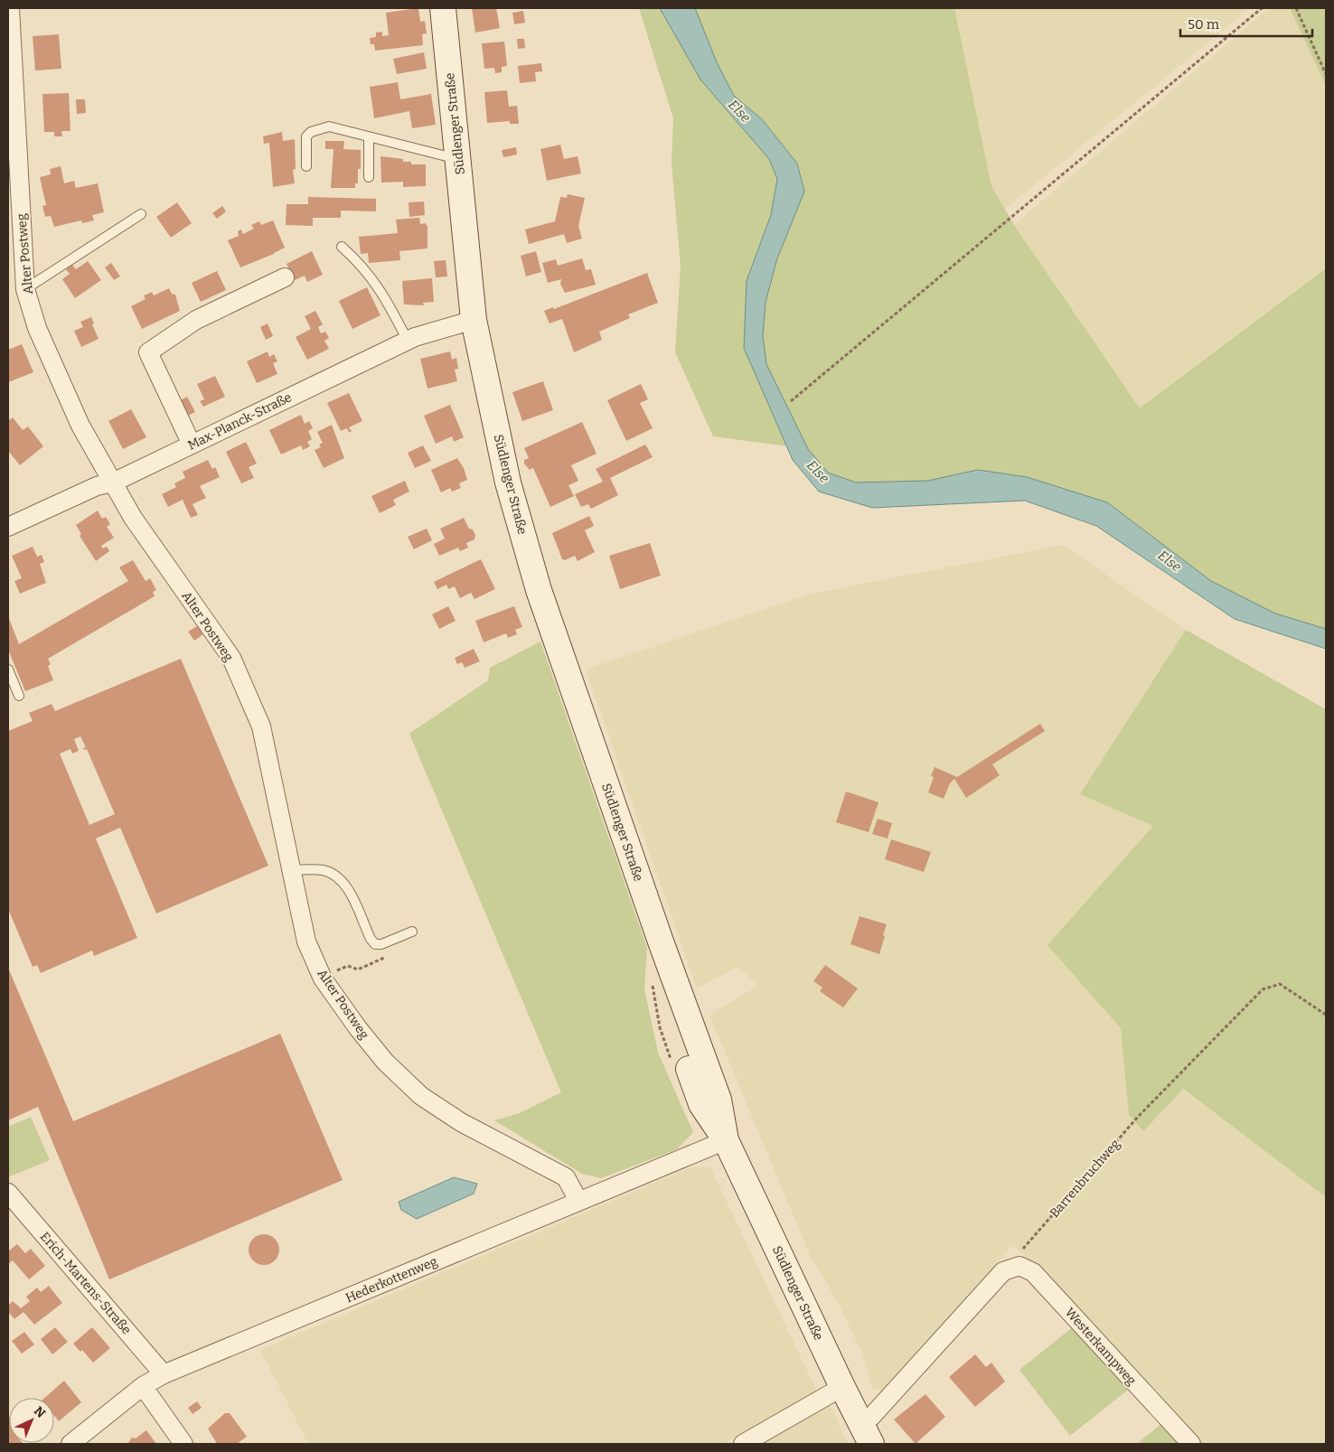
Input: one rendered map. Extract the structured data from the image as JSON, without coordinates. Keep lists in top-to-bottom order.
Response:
{
  "streets": {
    "main road": ["Südlenger Straße"],
    "street": [
      "Alter Postweg",
      "Max-Planck-Straße",
      "Hederkottenweg",
      "Erich-Martens-Straße",
      "Westerkampweg"
    ],
    "path": ["Barrenbruchweg"]
  },
  "crossings": [
    ["Südlenger Straße", "Max-Planck-Straße"],
    ["Südlenger Straße", "Hederkottenweg"],
    ["Alter Postweg", "Max-Planck-Straße"],
    ["Alter Postweg", "Hederkottenweg"],
    ["Barrenbruchweg", "Westerkampweg"],
    ["Hederkottenweg", "Erich-Martens-Straße"]
  ],
  "water": ["Else"],
  "scale_bar": "50 m",
  "north": "top right"
}
